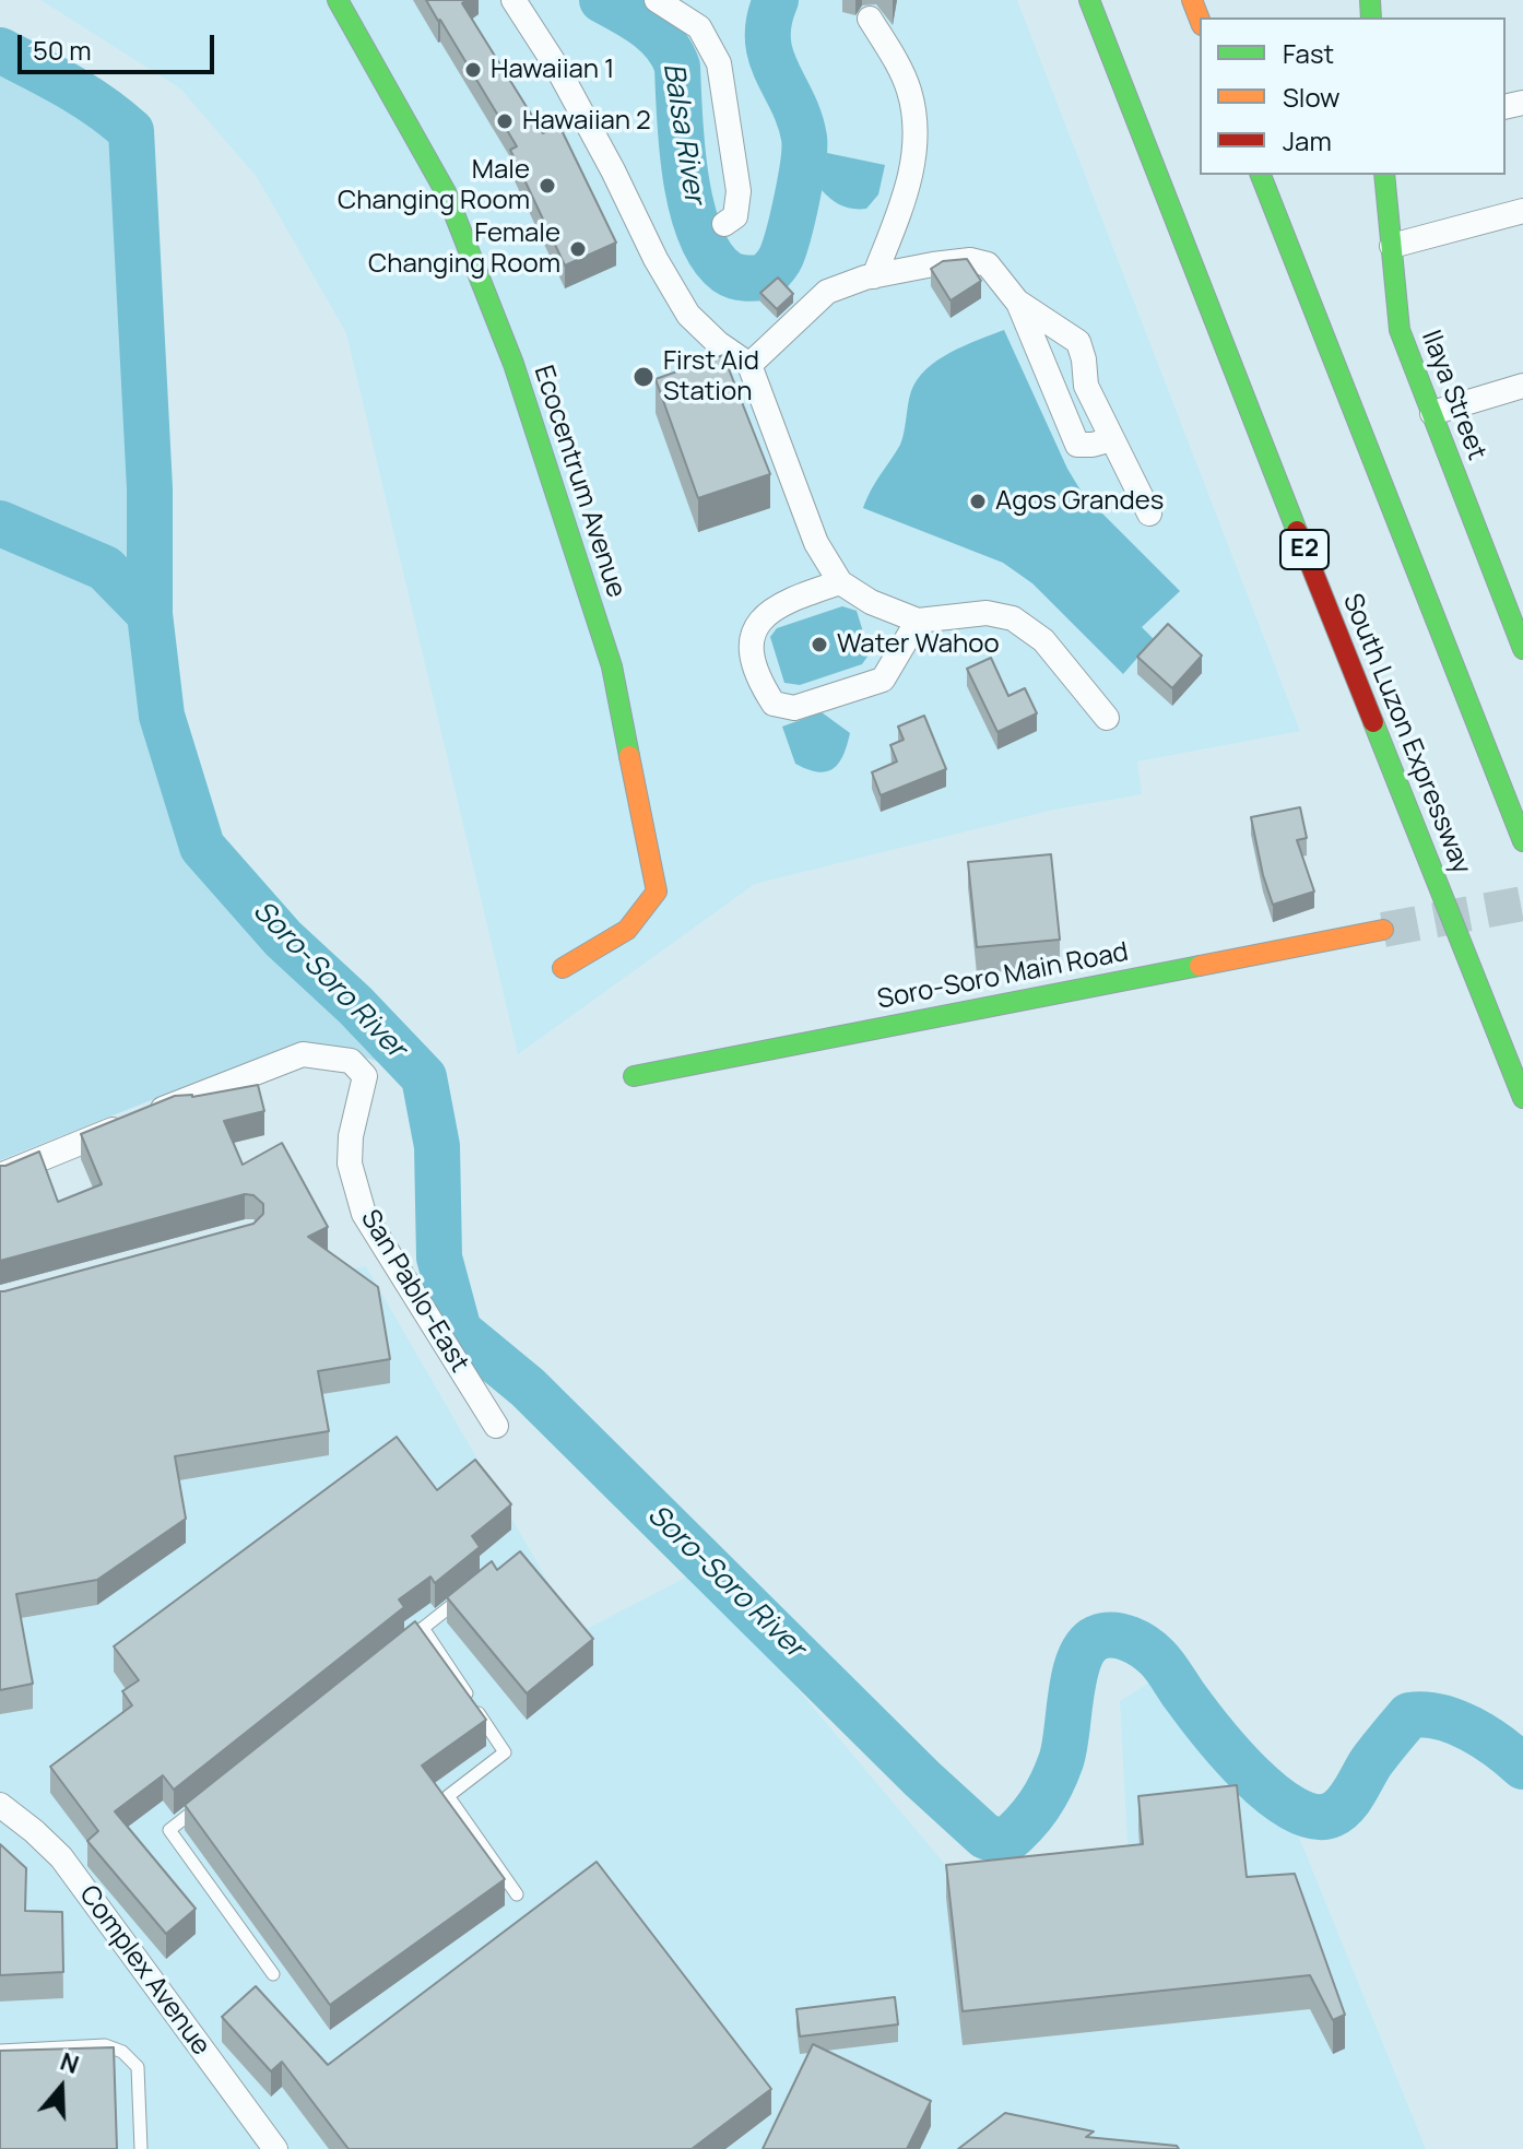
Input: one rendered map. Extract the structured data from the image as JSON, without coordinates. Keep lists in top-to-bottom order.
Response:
{
  "streets": {
    "main road": [
      "Ilaya Street",
      "Ecocentrum Avenue",
      "E2",
      "South Luzon Expressway",
      "Soro-Soro Main Road"
    ],
    "street": ["San Pablo-East", "Complex Avenue"]
  },
  "water": ["Balsa River", "Soro-Soro River"],
  "places": [
    "Hawaiian 1",
    "Hawaiian 2",
    "Male Changing Room",
    "Female Changing Room",
    "First Aid Station",
    "Agos Grandes",
    "Water Wahoo"
  ],
  "legend": ["Fast", "Slow", "Jam"],
  "scale_bar": "50 m",
  "north": "top"
}
